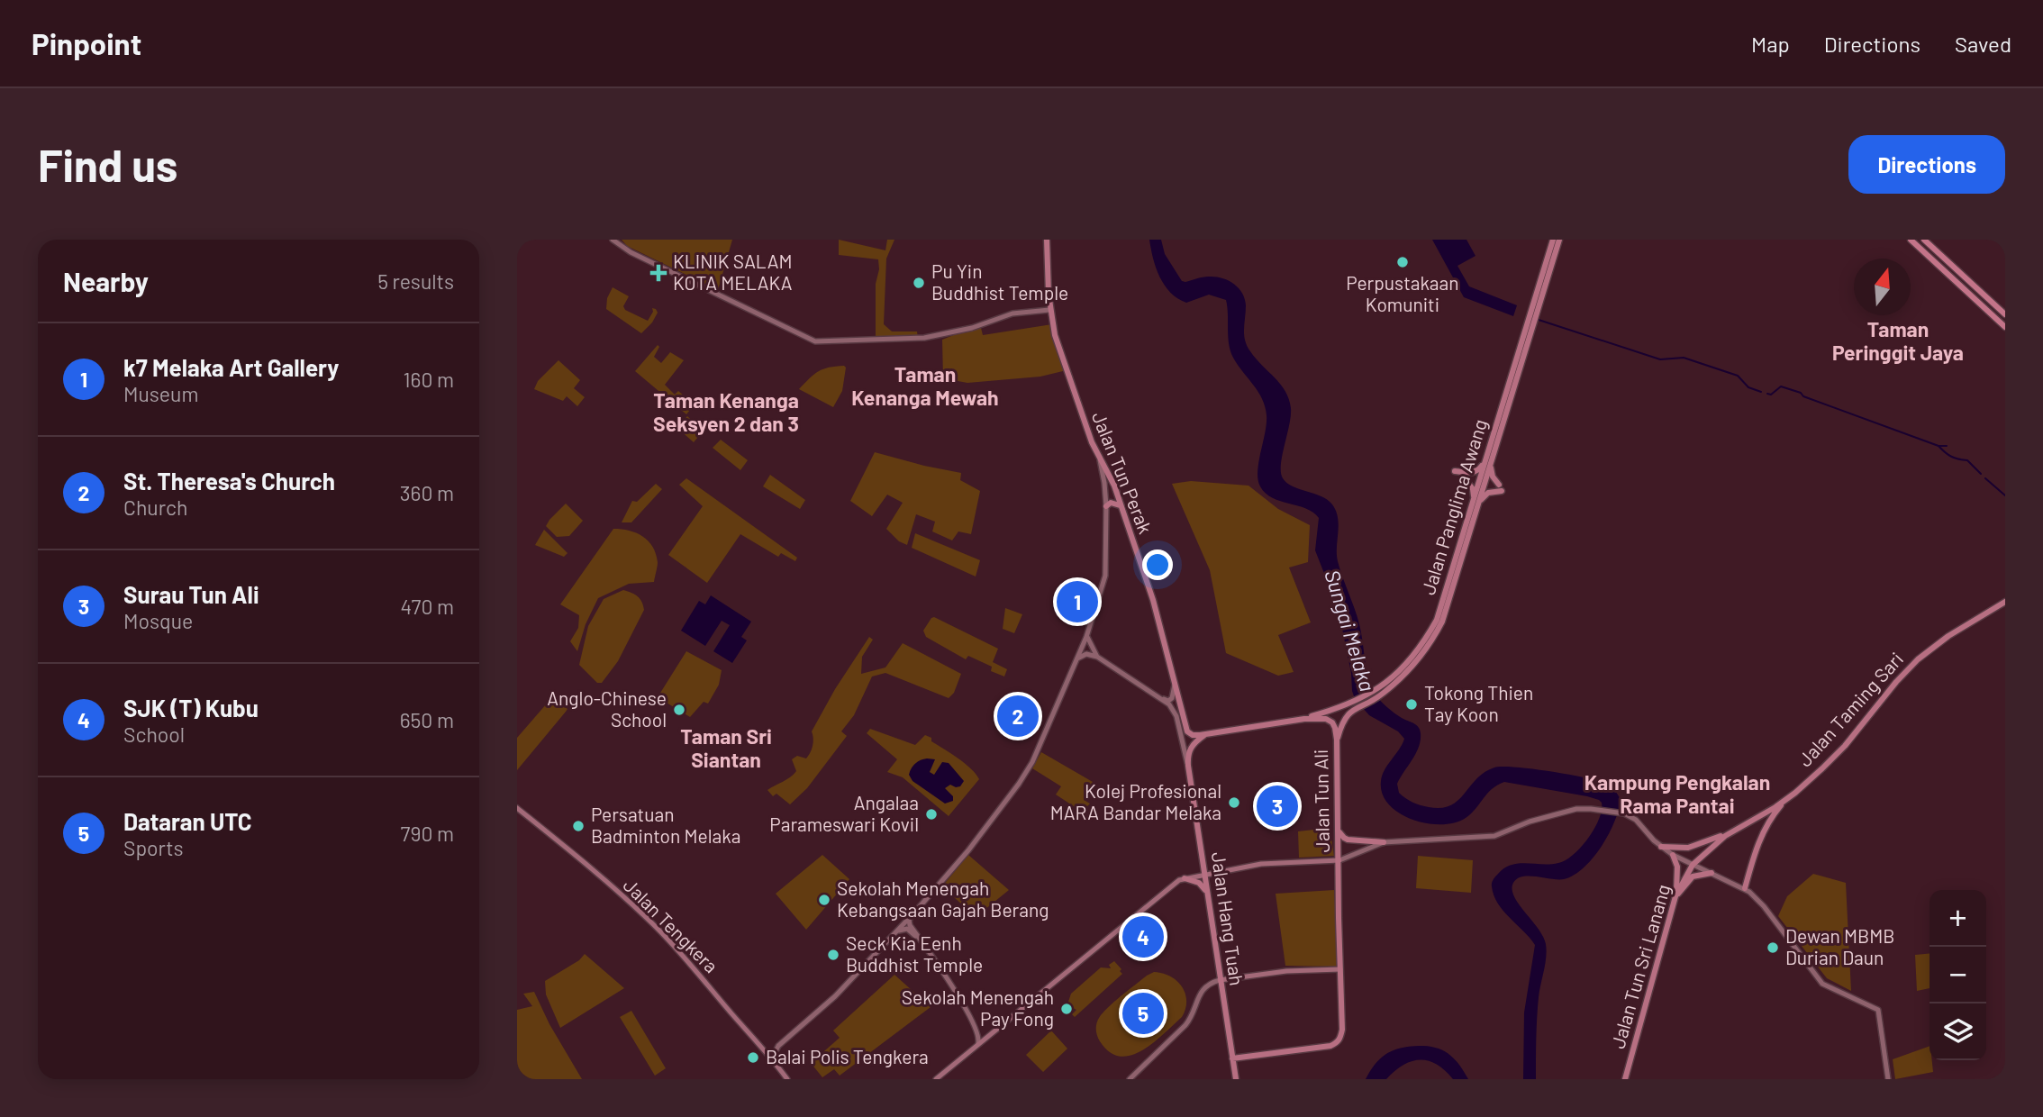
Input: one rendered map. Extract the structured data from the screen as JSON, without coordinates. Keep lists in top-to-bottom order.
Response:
{
  "streets": {
    "main road": [
      "Jalan Tun Perak",
      "Jalan Panglima Awang",
      "Jalan Taming Sari",
      "Jalan Tun Ali",
      "Jalan Hang Tuah",
      "Jalan Tengkera",
      "Jalan Tun Sri Lanang"
    ]
  },
  "crossings": [
    ["Jalan Tun Perak", "Jalan Tun Ali"],
    ["Jalan Panglima Awang", "Jalan Tun Ali"],
    ["Jalan Taming Sari", "Jalan Tun Sri Lanang"],
    ["Jalan Tun Ali", "Jalan Hang Tuah"]
  ],
  "districts": [
    "Taman Peringgit Jaya",
    "Taman Kenanga Mewah",
    "Taman Kenanga Seksyen 2 dan 3",
    "Taman Sri Siantan",
    "Kampung Pengkalan Rama Pantai"
  ],
  "water": ["Sungai Melaka"],
  "places": {
    "other": [
      "Perpustakaan Komuniti",
      "Pu Yin Buddhist Temple",
      "Tokong Thien Tay Koon",
      "Anglo-Chinese School",
      "Kolej Profesional MARA Bandar Melaka",
      "Angalaa Parameswari Kovil",
      "Persatuan Badminton Melaka",
      "Sekolah Menengah Kebangsaan Gajah Berang",
      "Dewan MBMB Durian Daun",
      "Seck Kia Eenh Buddhist Temple",
      "Sekolah Menengah Pay Fong",
      "Balai Polis Tengkera"
    ],
    "health": ["KLINIK SALAM KOTA MELAKA"]
  },
  "north": "top",
  "page": {
    "header": "Pinpoint",
    "nav": ["Map", "Directions", "Saved"],
    "buttons": "Directions",
    "title": "Find us",
    "heading": ["Nearby", "5 results"],
    "list": [
      {
        "mark": "1",
        "name": "k7 Melaka Art Gallery",
        "note": "Museum",
        "value": "160 m"
      },
      {
        "mark": "2",
        "name": "St. Theresa's Church",
        "note": "Church",
        "value": "360 m"
      },
      {
        "mark": "3",
        "name": "Surau Tun Ali",
        "note": "Mosque",
        "value": "470 m"
      },
      {
        "mark": "4",
        "name": "SJK (T) Kubu",
        "note": "School",
        "value": "650 m"
      },
      {
        "mark": "5",
        "name": "Dataran UTC",
        "note": "Sports",
        "value": "790 m"
      }
    ],
    "pins": [
      "1",
      "2",
      "3",
      "4",
      "5"
    ],
    "map_buttons": ["+", "−"]
  }
}
